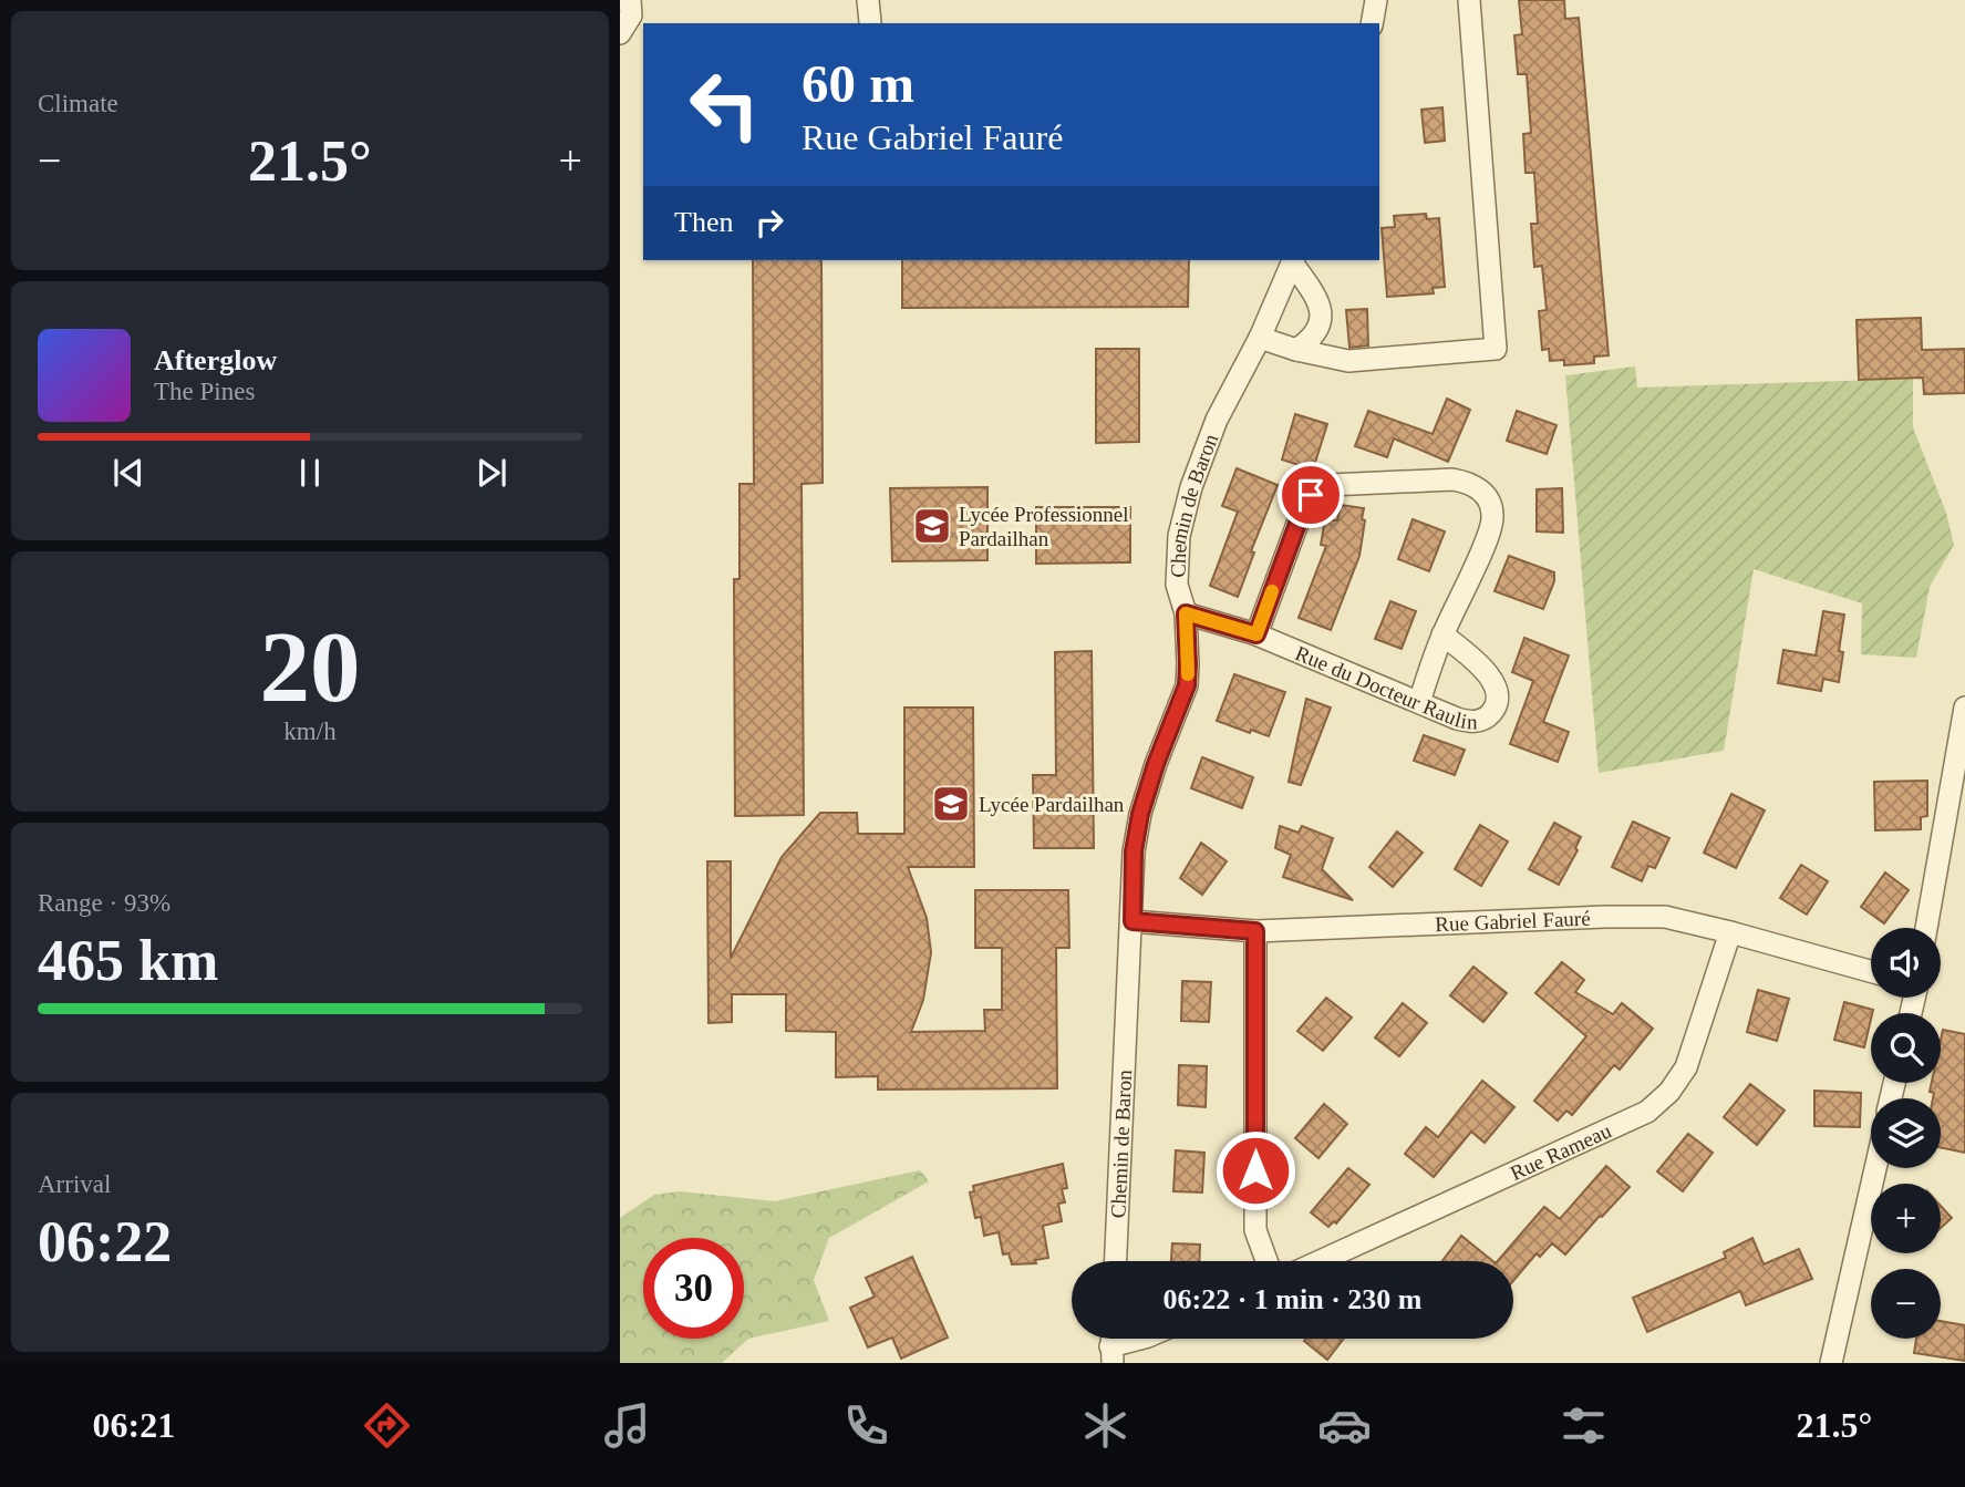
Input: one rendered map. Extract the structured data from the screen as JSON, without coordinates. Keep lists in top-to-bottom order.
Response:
{
  "streets": {
    "street": [
      "Chemin de Baron",
      "Rue du Docteur Raulin",
      "Rue Gabriel Fauré",
      "Rue Rameau"
    ]
  },
  "crossings": [
    ["Chemin de Baron", "Rue du Docteur Raulin"],
    ["Chemin de Baron", "Rue Gabriel Fauré"],
    ["Rue Gabriel Fauré", "Rue Rameau"]
  ],
  "places": {
    "school or university": ["Lycée Professionnel Pardailhan", "Lycée Pardailhan"]
  },
  "page": {
    "tile": [
      "Climate",
      ["20", "km/h"],
      ["Range · 93%", "465 km"],
      ["Arrival", "06:22"]
    ],
    "turn": ["60 m", "Rue Gabriel Fauré"],
    "heat": ["−", "21.5°", "+"],
    "then": "Then",
    "song": ["Afterglow", "The Pines"],
    "map_buttons": ["+", "−"],
    "limit": "30",
    "trip": "06:22 · 1 min · 230 m",
    "tabs": ["06:21", "21.5°"]
  }
}
